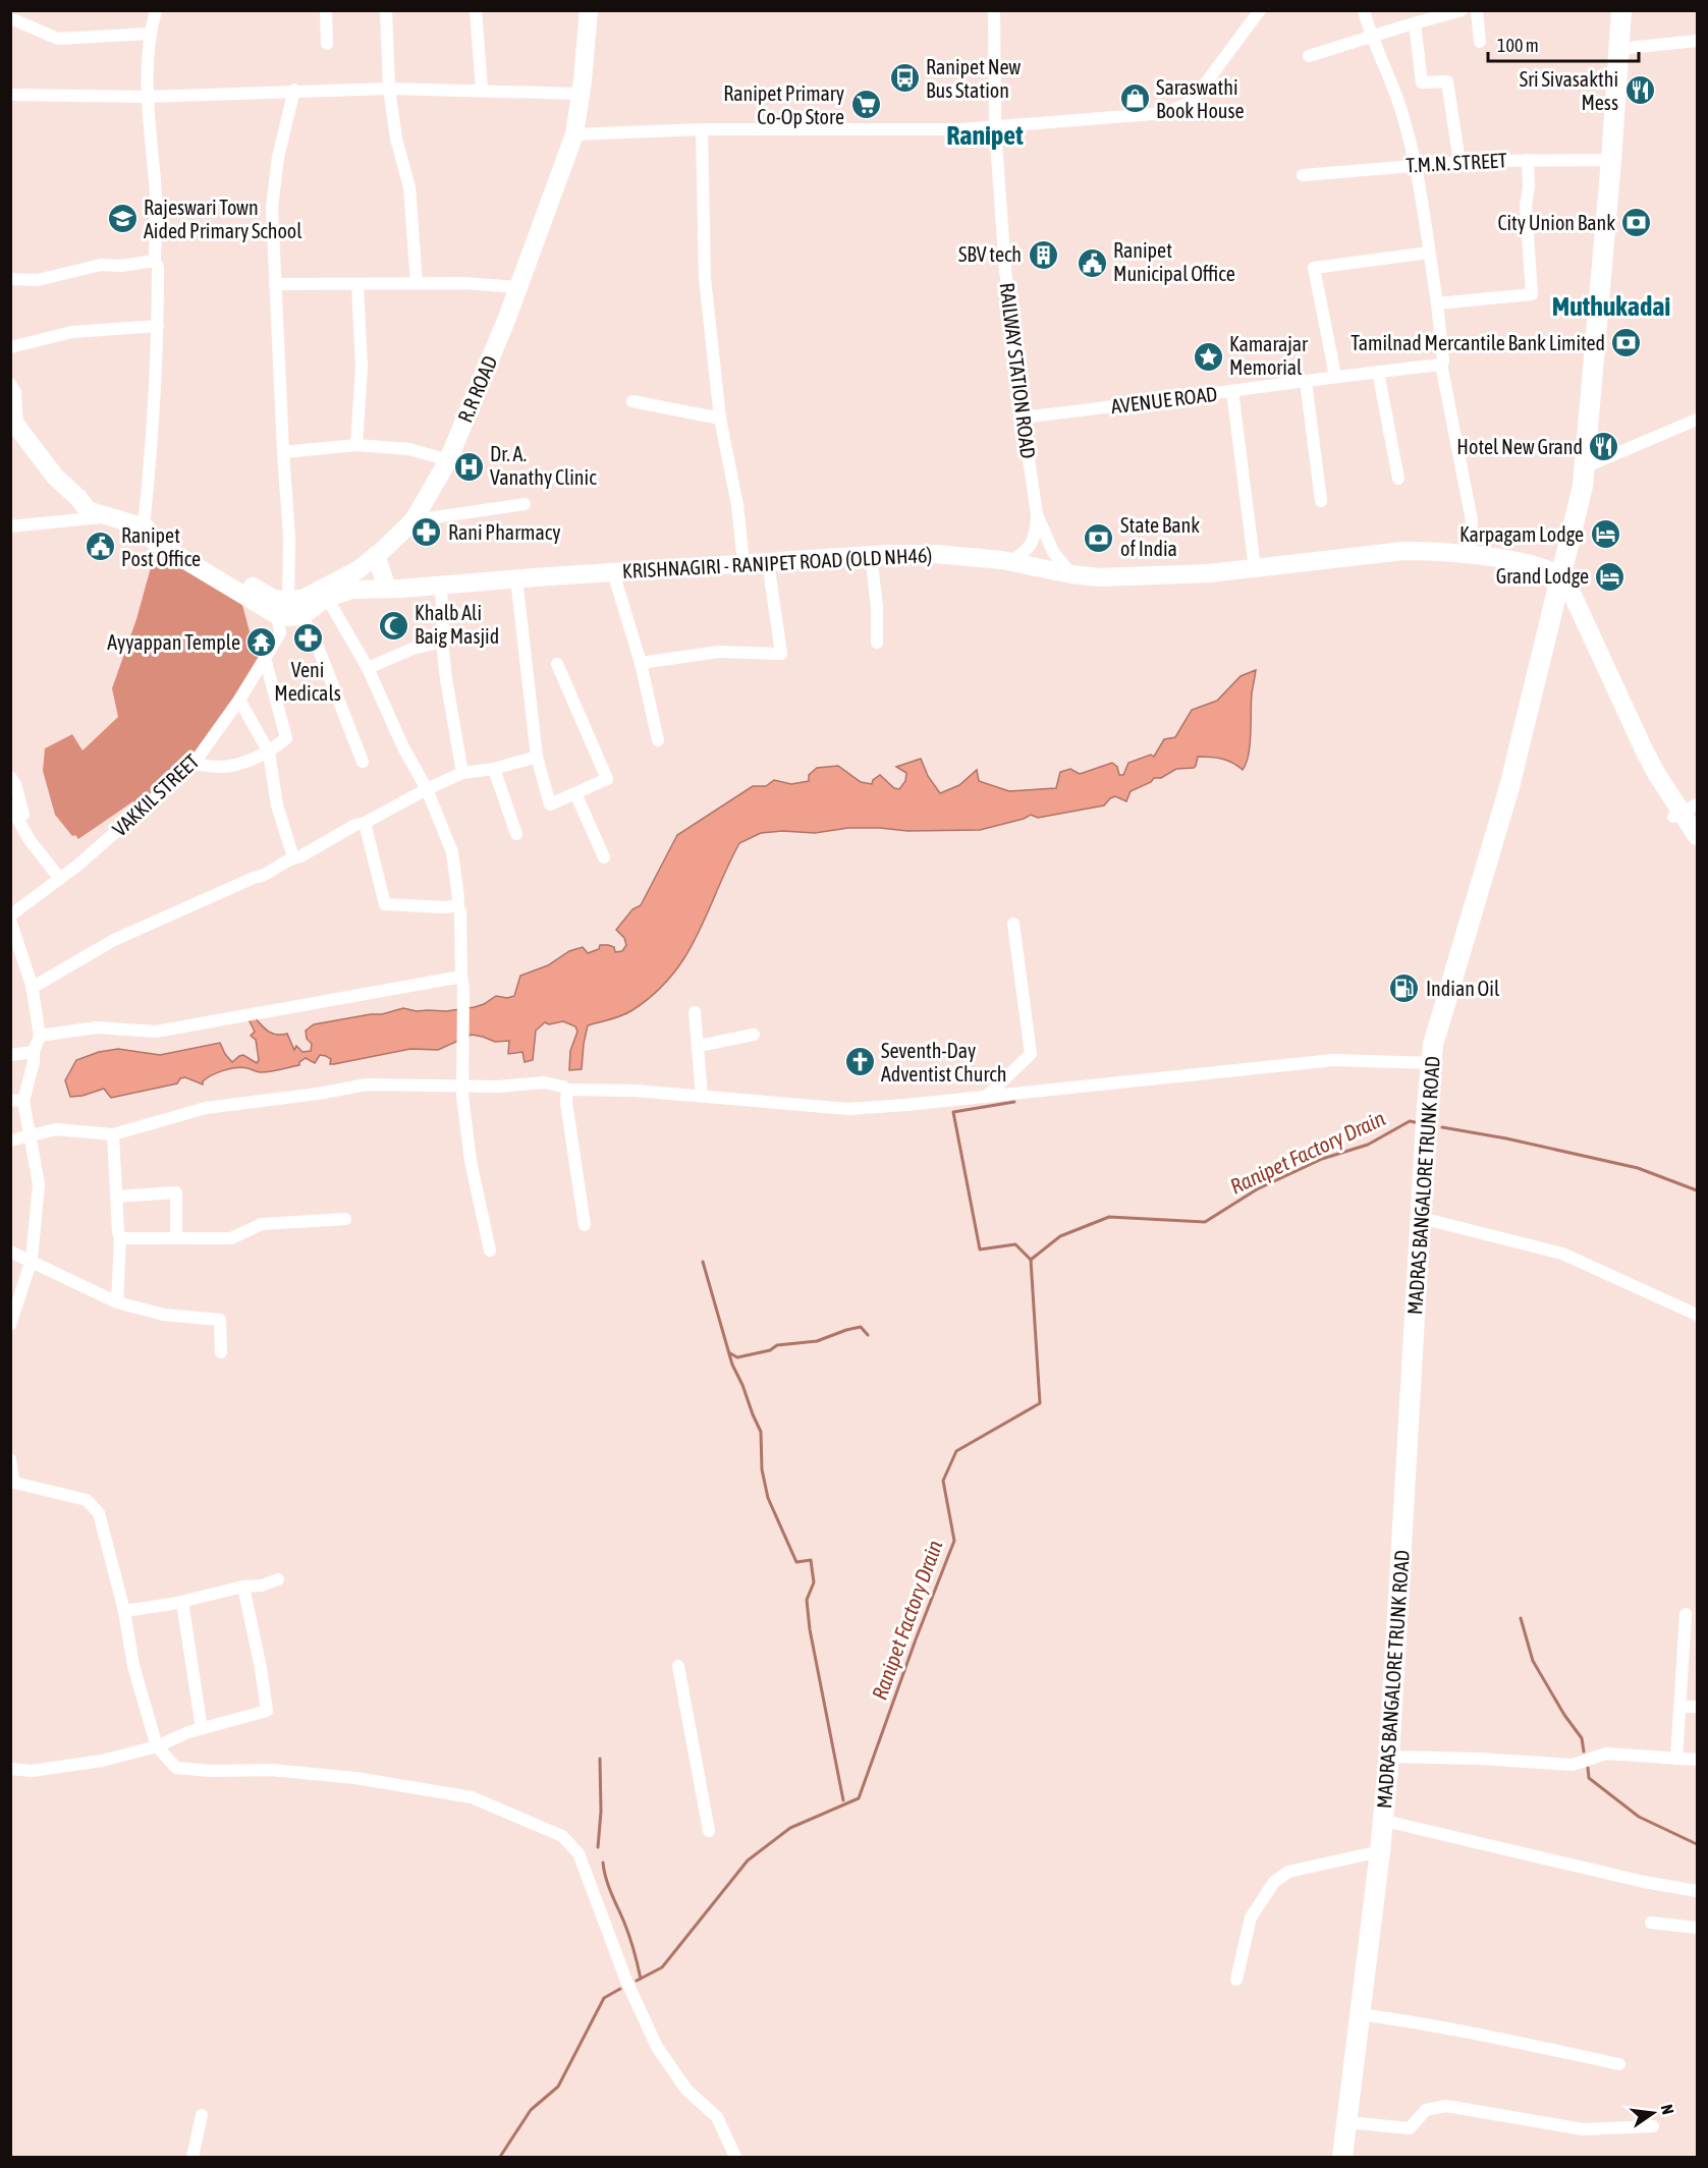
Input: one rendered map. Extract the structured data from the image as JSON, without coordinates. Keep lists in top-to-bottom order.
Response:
{
  "streets": {
    "highway": ["MADRAS BANGALORE TRUNK ROAD"],
    "main road": ["R.R ROAD", "KRISHNAGIRI - RANIPET ROAD (OLD NH46)"],
    "street": [
      "T.M.N. STREET",
      "RAILWAY STATION ROAD",
      "AVENUE ROAD",
      "VAKKIL STREET"
    ]
  },
  "crossings": [
    ["T.M.N. STREET", "MADRAS BANGALORE TRUNK ROAD"],
    ["RAILWAY STATION ROAD", "AVENUE ROAD"],
    ["RAILWAY STATION ROAD", "KRISHNAGIRI - RANIPET ROAD (OLD NH46)"],
    ["R.R ROAD", "VAKKIL STREET"],
    ["KRISHNAGIRI - RANIPET ROAD (OLD NH46)", "MADRAS BANGALORE TRUNK ROAD"]
  ],
  "districts": ["Ranipet", "Muthukadai"],
  "water": ["Ranipet Factory Drain"],
  "places": {
    "bus stop": ["Ranipet New Bus Station"],
    "restaurant": ["Sri Sivasakthi Mess", "Hotel New Grand"],
    "shop": ["Saraswathi Book House"],
    "supermarket": ["Ranipet Primary Co-Op Store"],
    "school or university": ["Rajeswari Town Aided Primary School"],
    "bank": ["City Union Bank", "Tamilnad Mercantile Bank Limited", "State Bank of India"],
    "building": ["SBV tech"],
    "public building": ["Ranipet Municipal Office", "Ranipet Post Office"],
    "place": ["Kamarajar Memorial"],
    "hospital": ["Dr. A. Vanathy Clinic"],
    "pharmacy": ["Rani Pharmacy", "Veni Medicals"],
    "hotel": ["Karpagam Lodge", "Grand Lodge"],
    "mosque": ["Khalb Ali Baig Masjid"],
    "temple": ["Ayyappan Temple"],
    "fuel station": ["Indian Oil"],
    "church": ["Seventh-Day Adventist Church"]
  },
  "scale_bar": "100 m",
  "north": "right"
}
